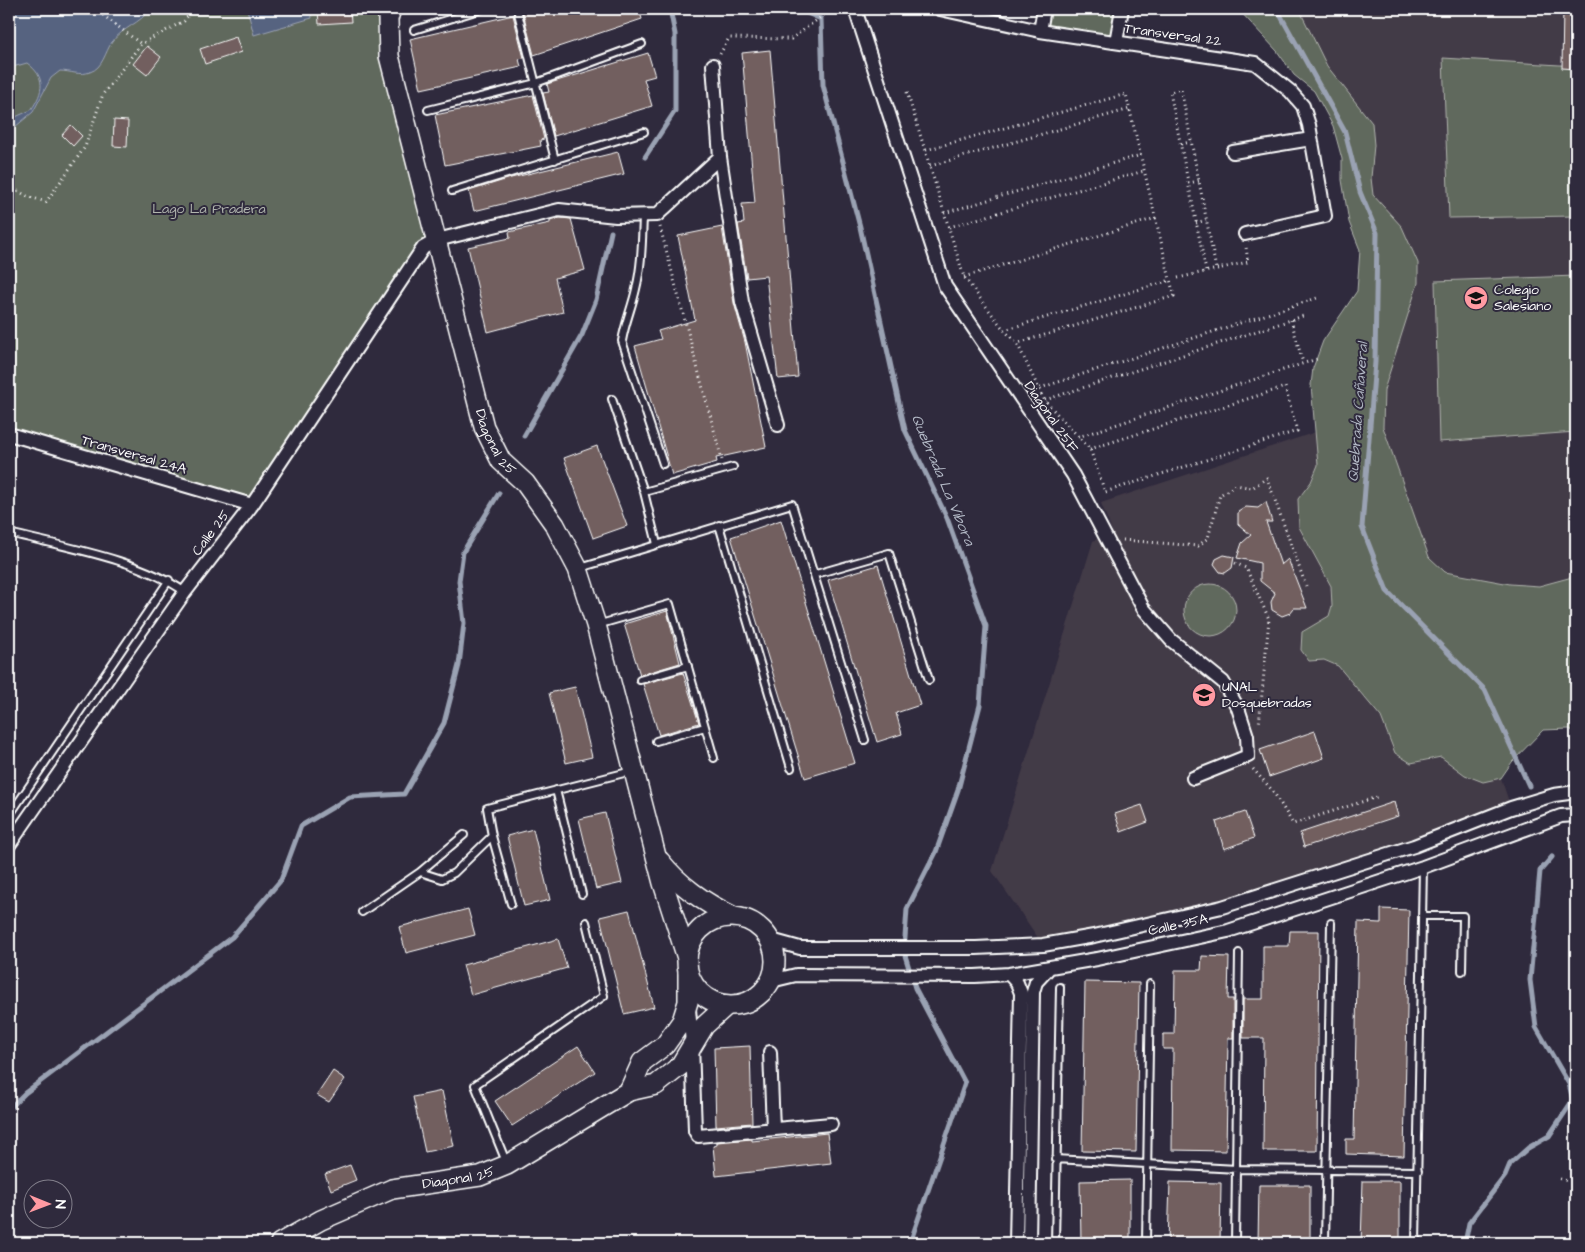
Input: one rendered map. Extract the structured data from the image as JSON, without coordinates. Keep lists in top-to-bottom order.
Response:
{
  "streets": {
    "street": [
      "Transversal 22",
      "Diagonal 25F",
      "Diagonal 25",
      "Transversal 24A",
      "Calle 25",
      "Calle 35A"
    ]
  },
  "crossings": [
    ["Diagonal 25", "Calle 25"],
    ["Diagonal 25", "Calle 35A"],
    ["Transversal 24A", "Calle 25"]
  ],
  "water": ["Quebrada Cañaveral", "Quebrada La Vibora"],
  "parks": ["Lago La Pradera"],
  "places": {
    "school or university": ["Colegio Salesiano", "UNAL Dosquebradas"]
  },
  "north": "right"
}
